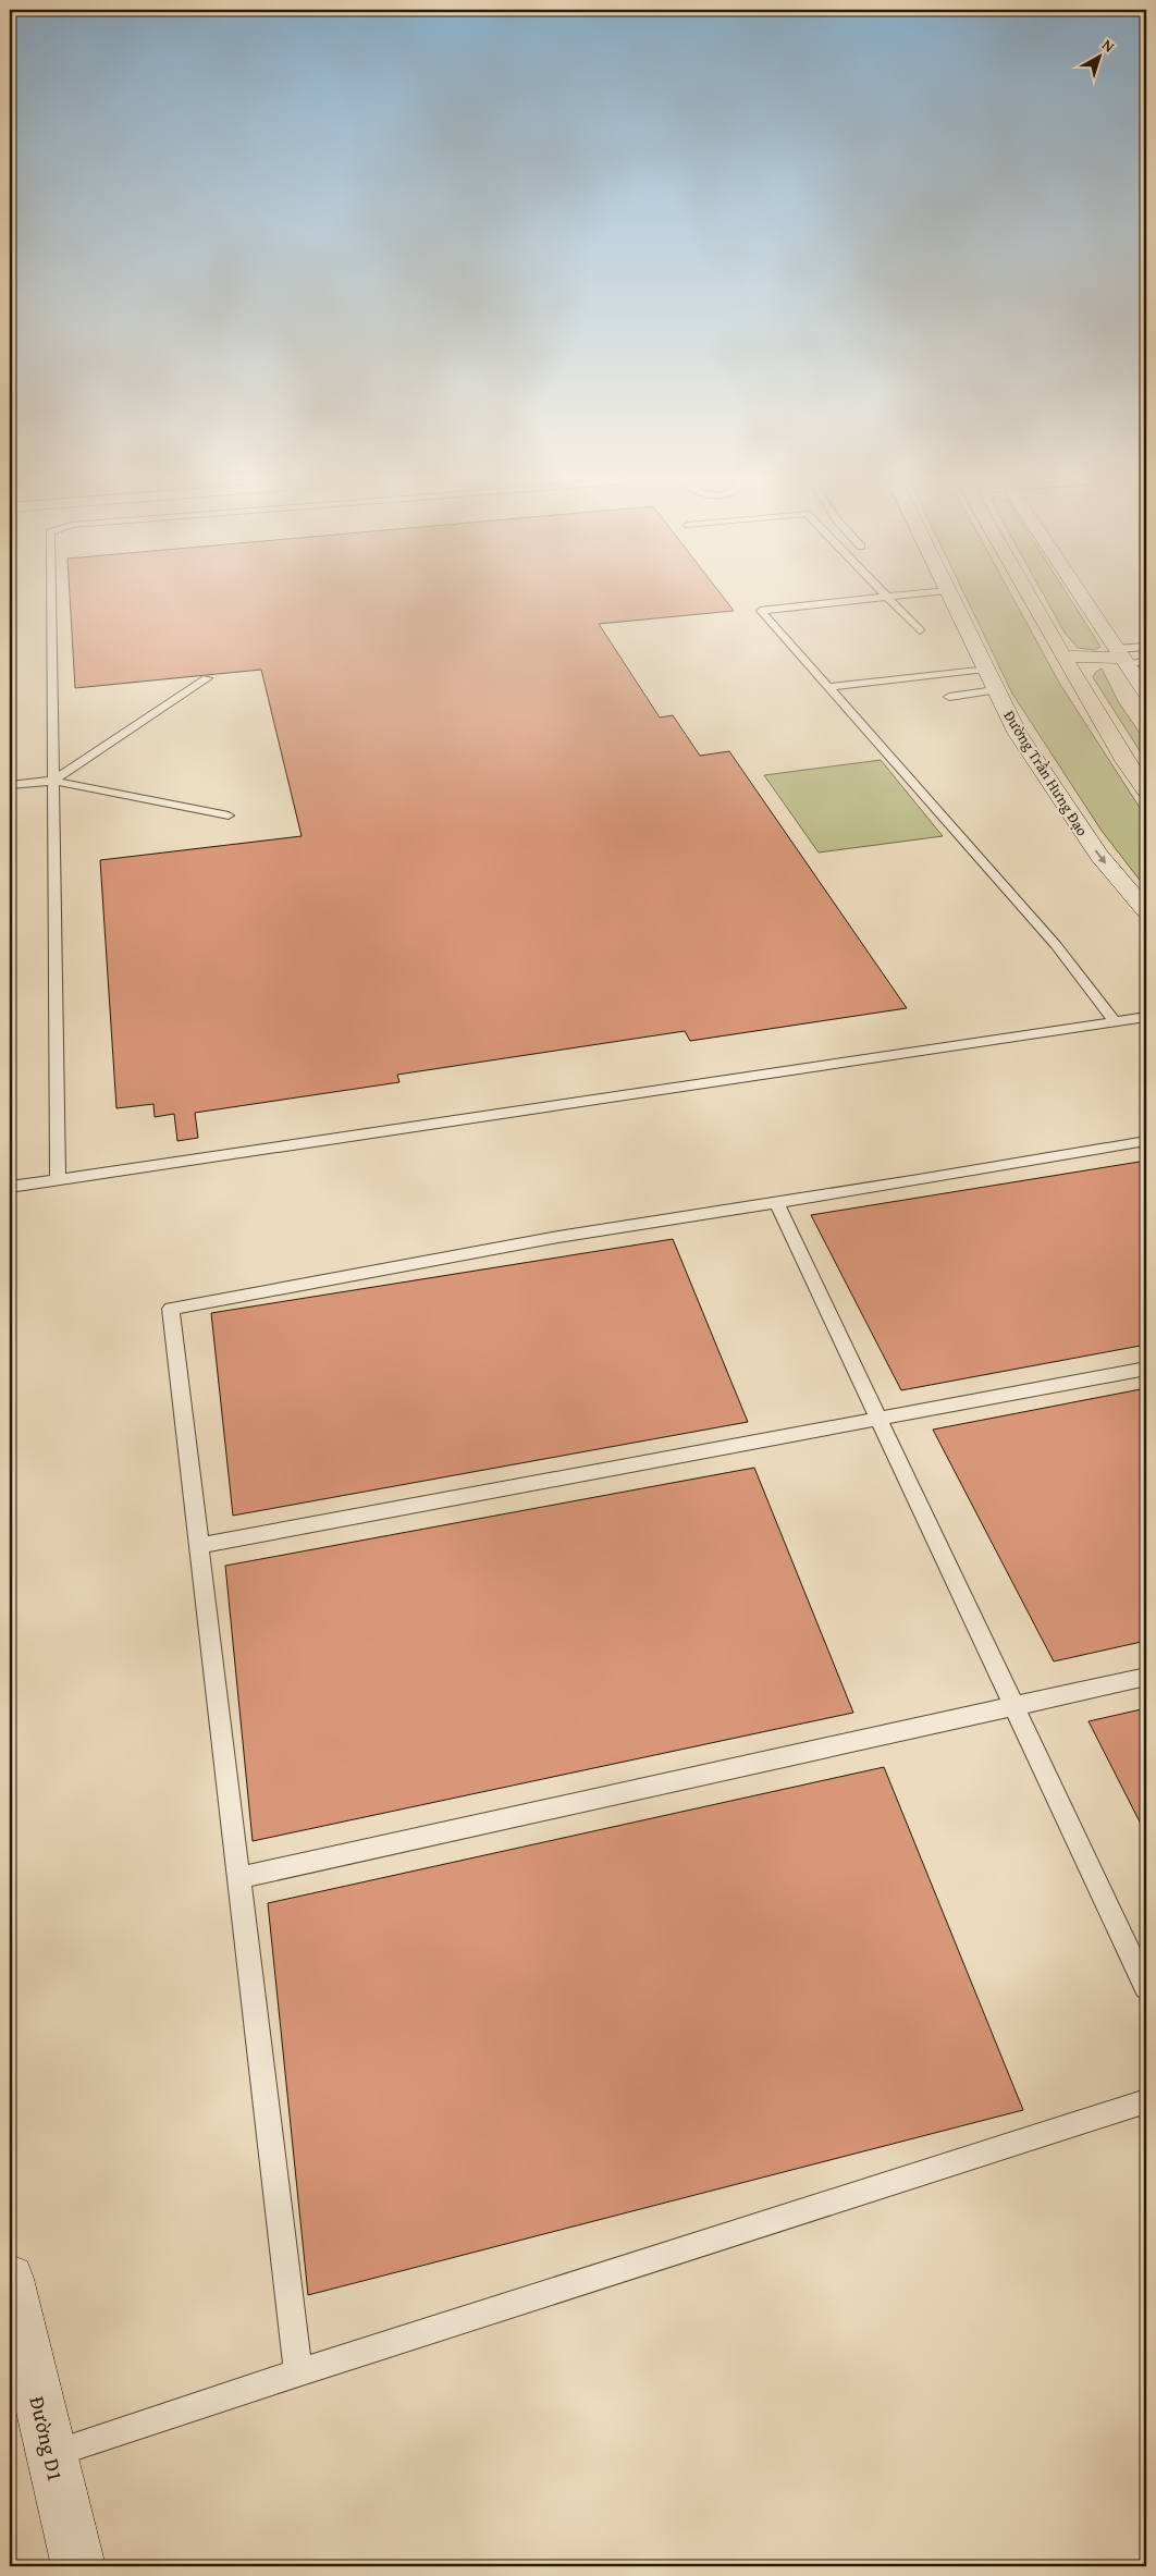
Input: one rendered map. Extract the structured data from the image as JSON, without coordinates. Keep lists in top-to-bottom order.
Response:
{
  "streets": {
    "main road": ["Đường Trần Hưng Đạo", "Đường D1"]
  },
  "one_way": ["Đường Trần Hưng Đạo"],
  "north": "top right"
}
